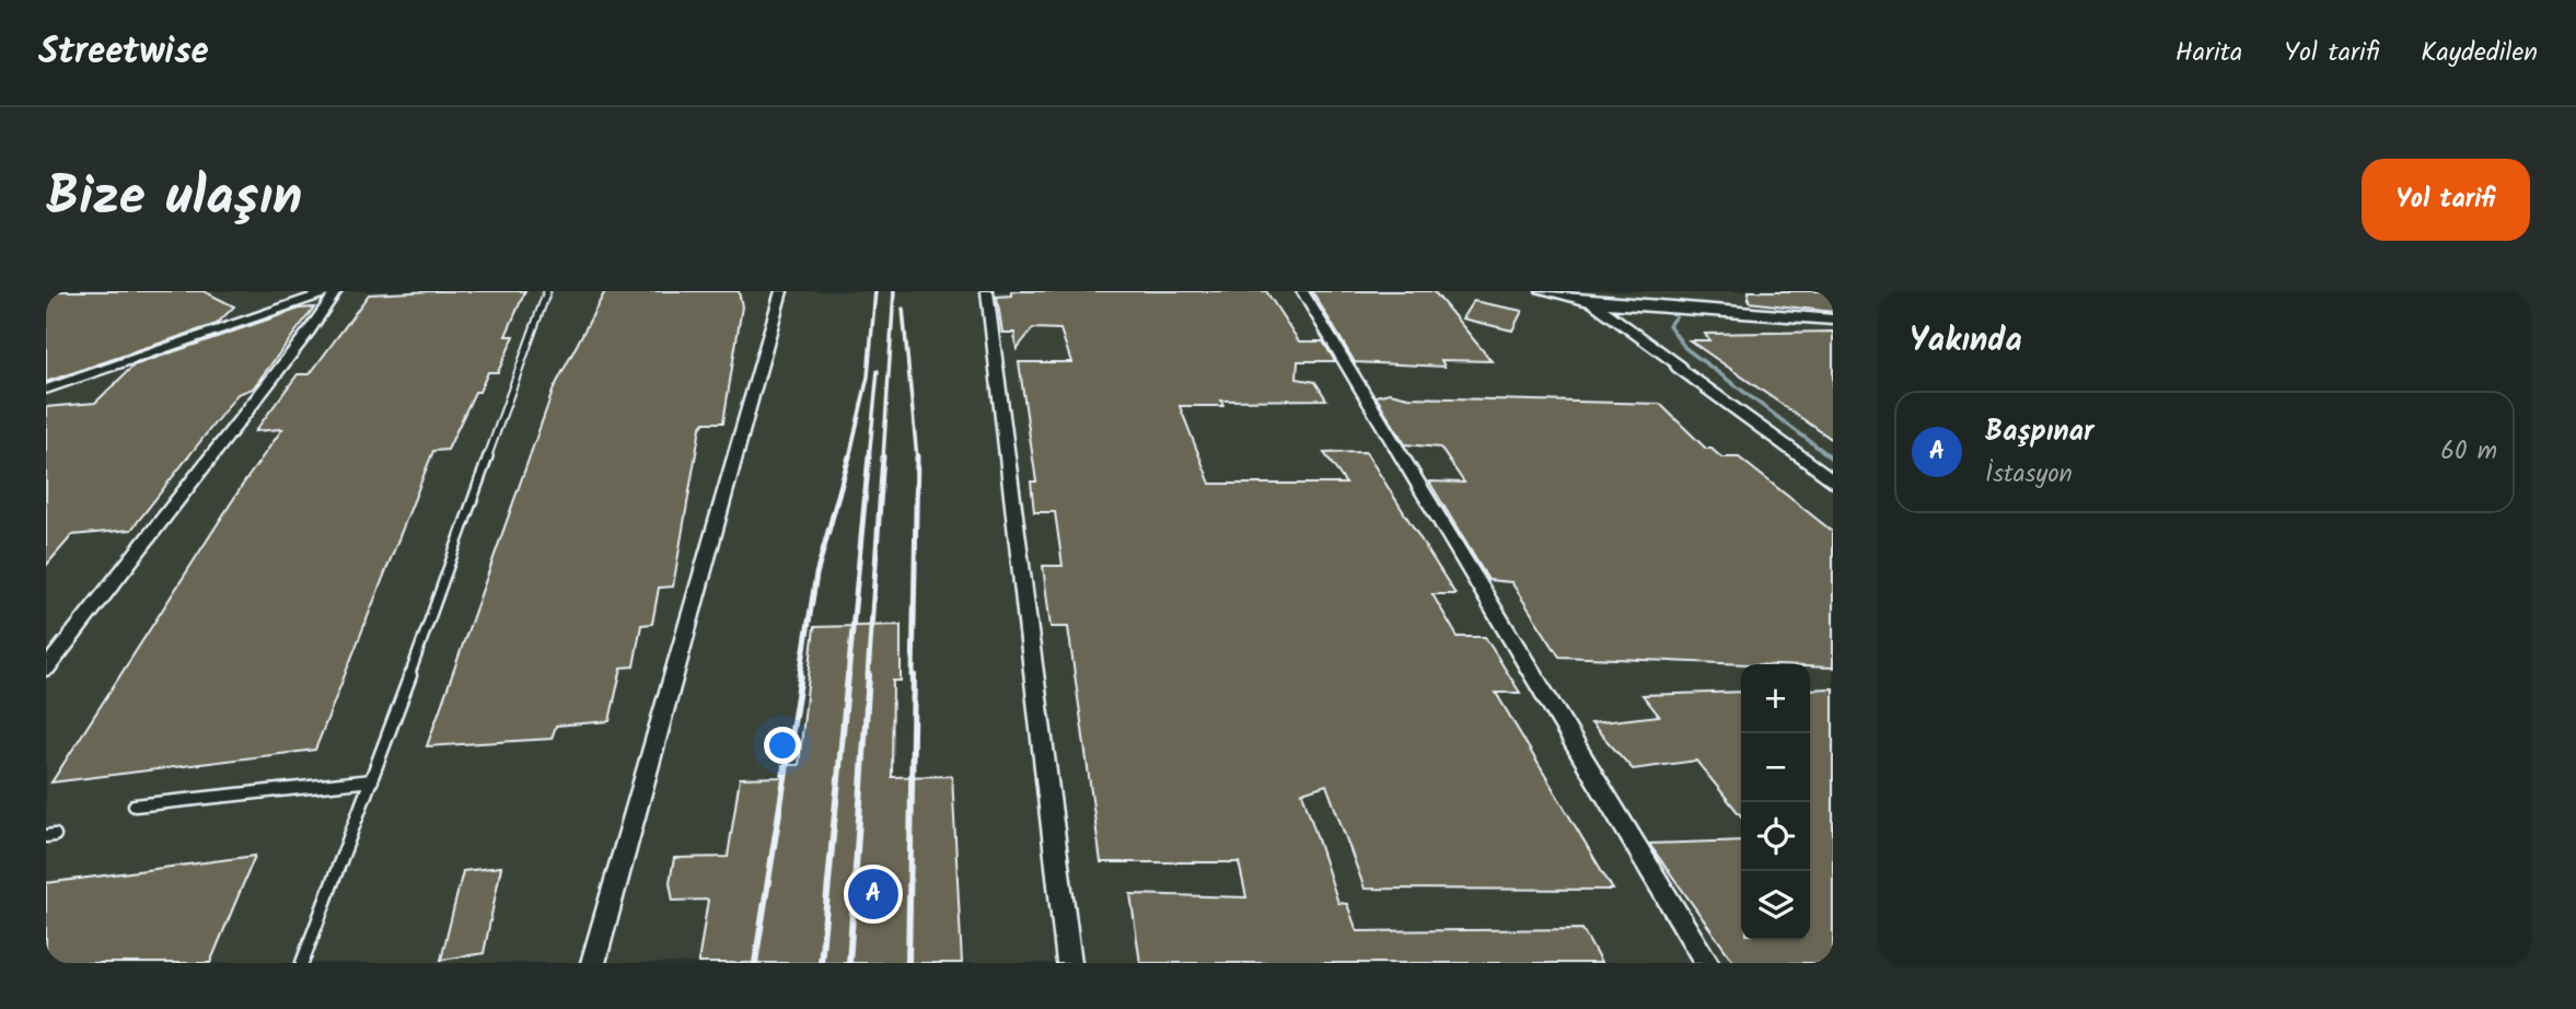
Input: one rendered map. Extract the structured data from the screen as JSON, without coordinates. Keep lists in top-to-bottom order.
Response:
{
  "page": {
    "header": "Streetwise",
    "nav": ["Harita", "Yol tarifi", "Kaydedilen"],
    "title": "Bize ulaşın",
    "buttons": "Yol tarifi",
    "heading": "Yakında",
    "list": [
      {
        "mark": "A",
        "name": "Başpınar",
        "note": "İstasyon",
        "value": "60 m"
      }
    ],
    "map_buttons": ["+", "−"],
    "pins": "A"
  }
}
